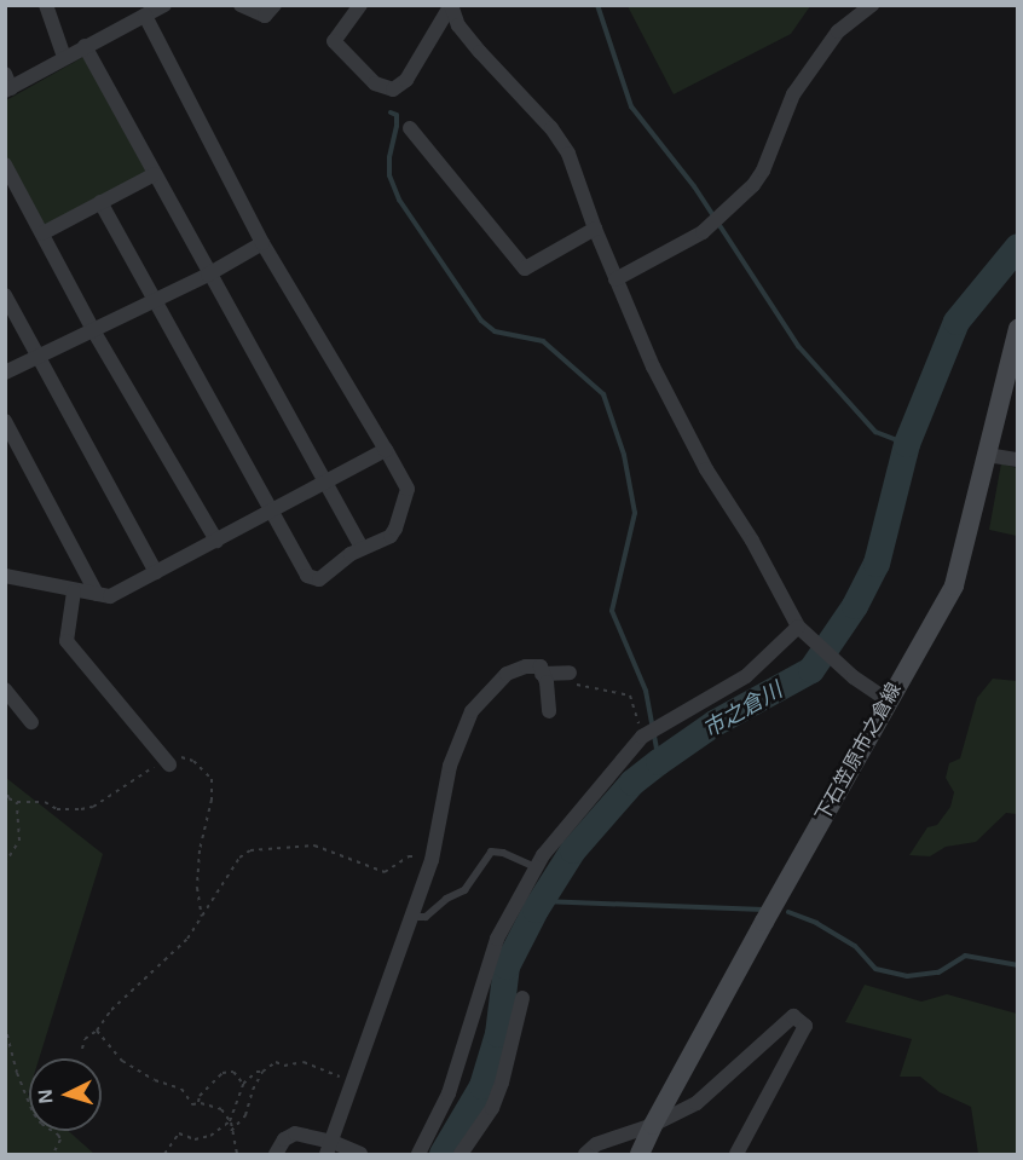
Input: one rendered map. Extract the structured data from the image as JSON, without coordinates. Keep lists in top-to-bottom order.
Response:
{
  "streets": {
    "main road": ["下石笠原市之倉線"]
  },
  "water": ["市之倉川"],
  "north": "left"
}
